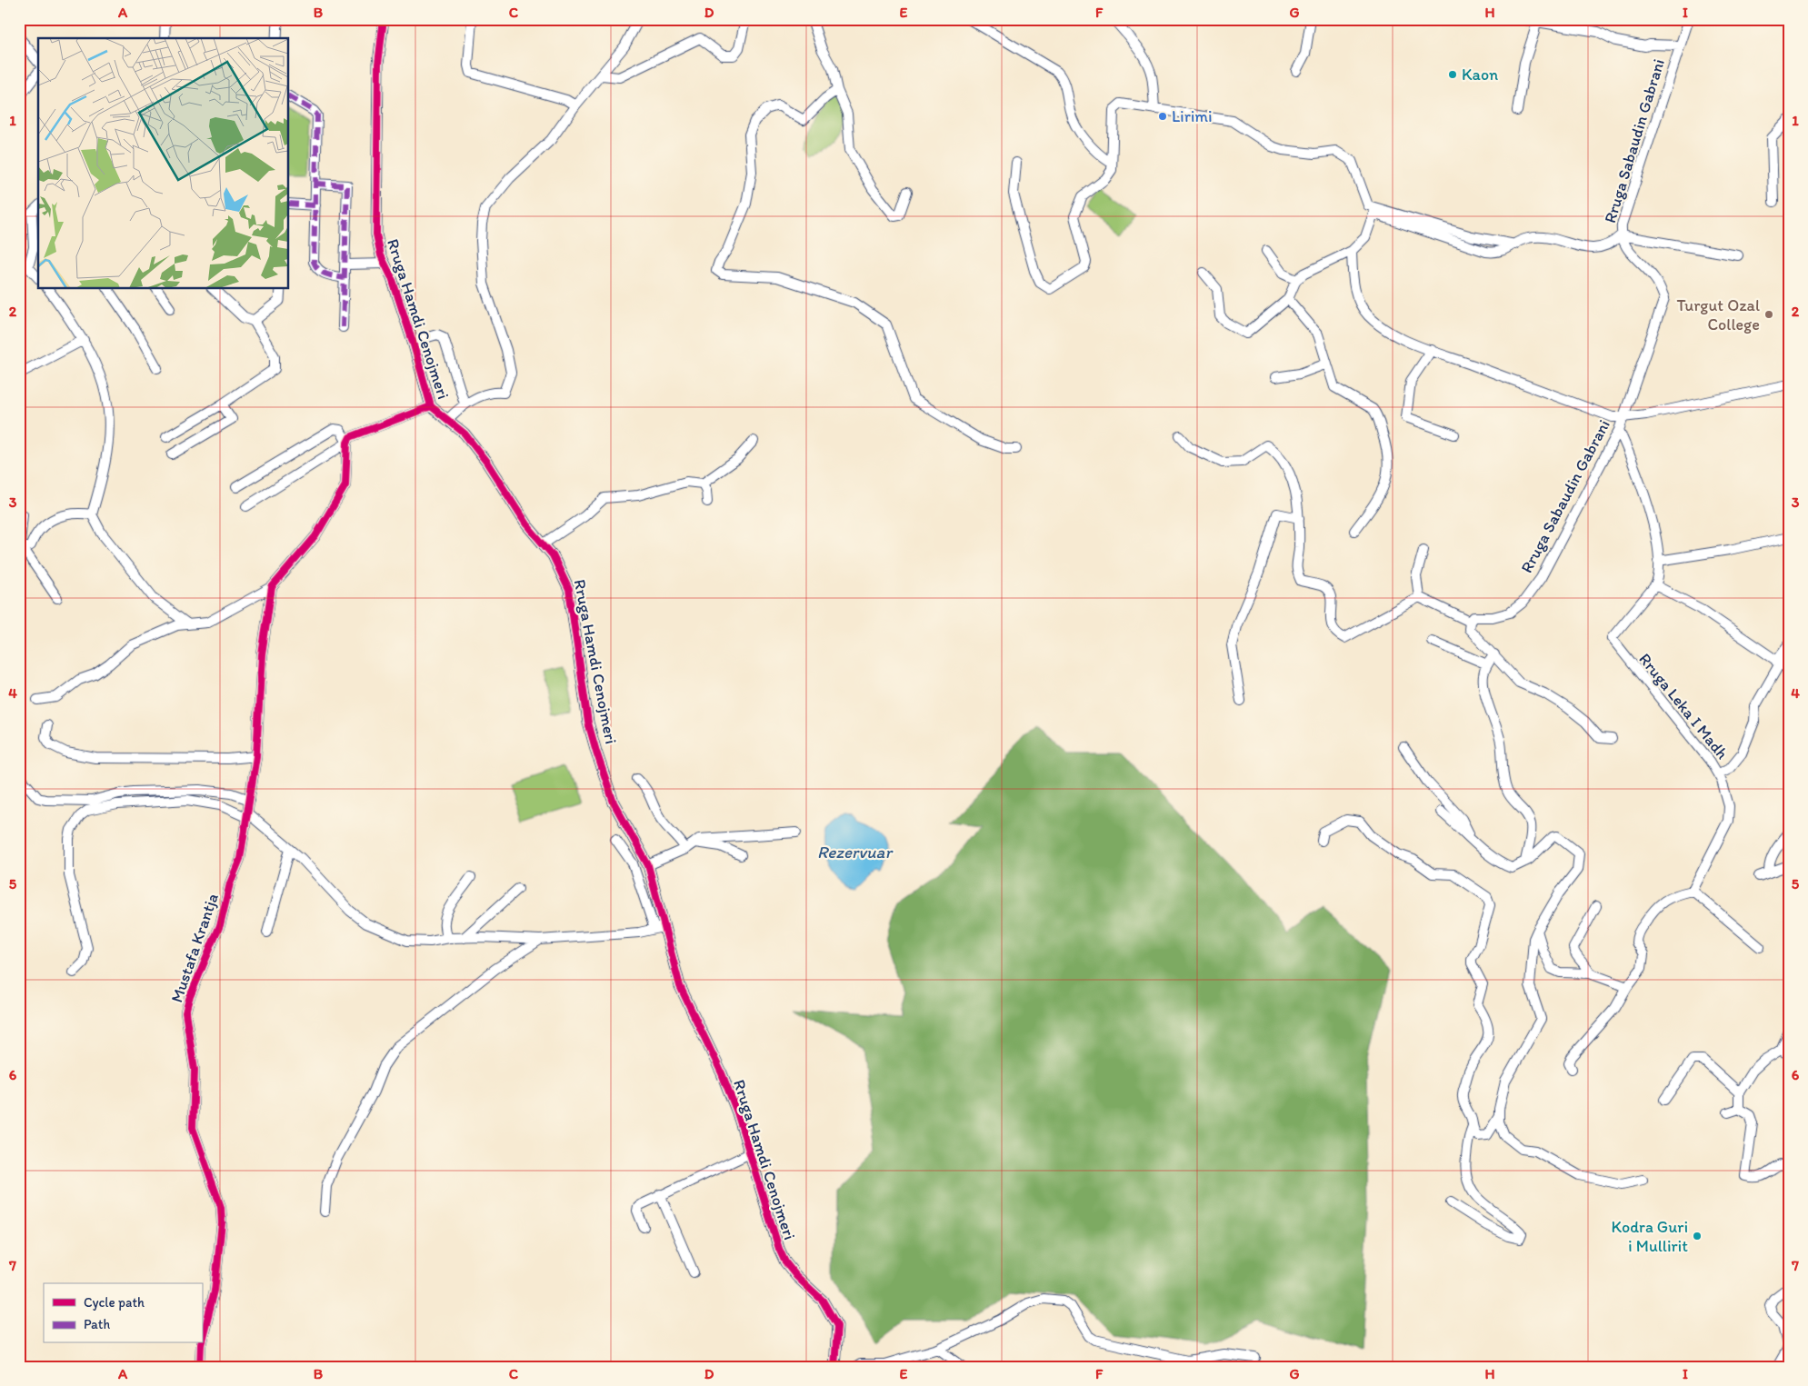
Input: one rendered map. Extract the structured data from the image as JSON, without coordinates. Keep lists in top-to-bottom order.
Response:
{
  "streets": {
    "street": [
      "Rruga Sabaudin Gabrani",
      "Rruga Hamdi Cenojmeri",
      "Rruga Leka I Madh",
      "Mustafa Krantja"
    ]
  },
  "crossings": [
    ["Rruga Sabaudin Gabrani", "Rruga Leka I Madh"]
  ],
  "water": ["Rezervuar"],
  "places": [
    "Kaon",
    "Lirimi",
    "Turgut Ozal College",
    "Kodra Guri i Mullirit"
  ],
  "legend": ["Cycle path", "Path"],
  "grid": {
    "columns": [
      "A",
      "B",
      "C",
      "D",
      "E",
      "F",
      "G",
      "H",
      "I"
    ],
    "rows": [
      "1",
      "2",
      "3",
      "4",
      "5",
      "6",
      "7"
    ]
  }
}
